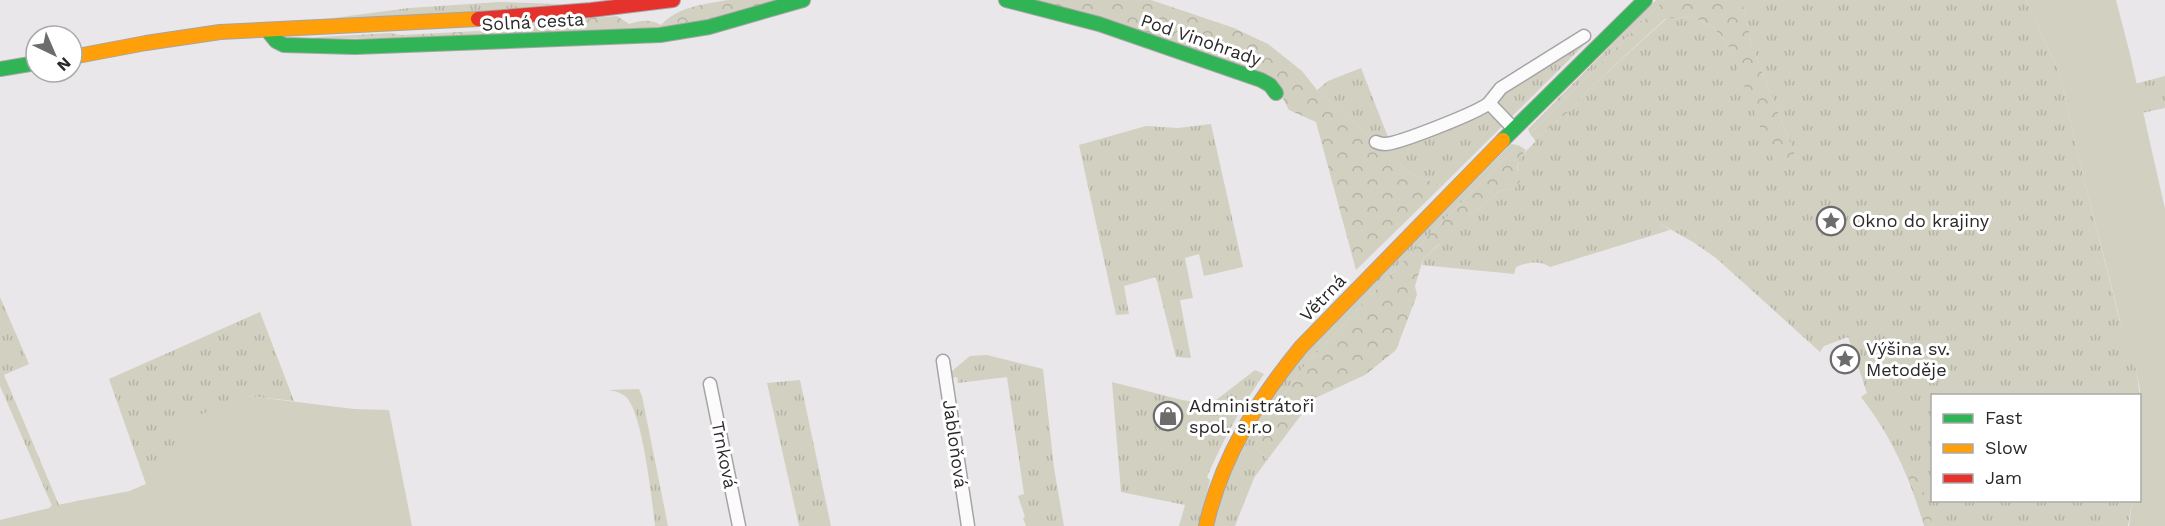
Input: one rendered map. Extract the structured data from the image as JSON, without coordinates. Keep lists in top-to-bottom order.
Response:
{
  "streets": {
    "street": [
      "Solná cesta",
      "Pod Vinohrady",
      "Větrná",
      "Jabloňová",
      "Trnková"
    ]
  },
  "places": {
    "place": ["Okno do krajiny", "Výšina sv. Metoděje"],
    "shop": ["Administrátoři spol. s.r.o"]
  },
  "legend": ["Fast", "Slow", "Jam"],
  "north": "bottom right"
}
